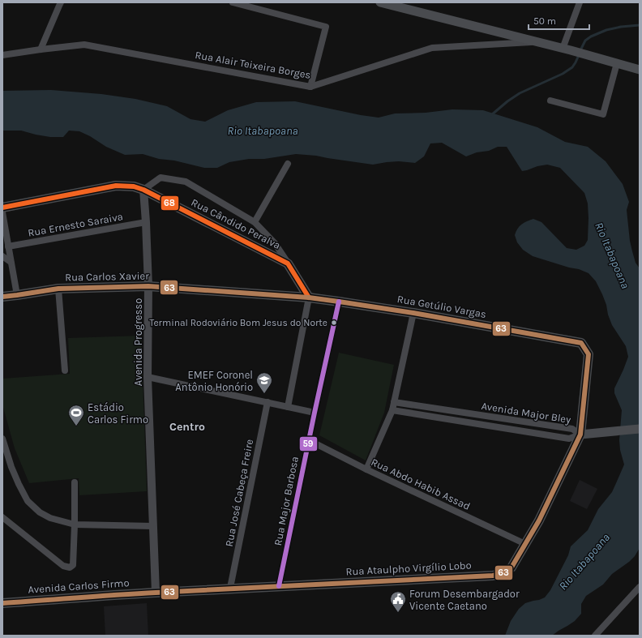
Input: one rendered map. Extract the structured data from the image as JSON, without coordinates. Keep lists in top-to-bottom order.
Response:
{
  "streets": {
    "main road": [
      "Rua Cândido Peralva",
      "Rua Carlos Xavier",
      "Rua Getúlio Vargas",
      "Rua Ataulpho Virgílio Lobo",
      "Avenida Carlos Firmo"
    ],
    "street": [
      "Rua Alair Teixeira Borges",
      "Rua Ernesto Saraiva",
      "Avenida Progresso",
      "Avenida Major Bley",
      "Rua Abdo Habib Assad",
      "Rua José Cabeça Freire",
      "Rua Major Barbosa"
    ]
  },
  "crossings": [
    ["Rua Cândido Peralva", "Rua Carlos Xavier"],
    ["Rua Cândido Peralva", "Avenida Progresso"],
    ["Rua Ernesto Saraiva", "Avenida Progresso"],
    ["Rua Carlos Xavier", "Rua Getúlio Vargas"],
    ["Rua Carlos Xavier", "Avenida Progresso"],
    ["Rua Carlos Xavier", "Rua Major Barbosa"],
    ["Rua Getúlio Vargas", "Avenida Major Bley"],
    ["Rua Getúlio Vargas", "Rua Major Barbosa"],
    ["Rua Getúlio Vargas", "Rua Ataulpho Virgílio Lobo"],
    ["Avenida Progresso", "Rua Ataulpho Virgílio Lobo"],
    ["Avenida Progresso", "Avenida Carlos Firmo"],
    ["Avenida Major Bley", "Rua Ataulpho Virgílio Lobo"],
    ["Rua Abdo Habib Assad", "Rua Major Barbosa"],
    ["Rua Abdo Habib Assad", "Rua Ataulpho Virgílio Lobo"],
    ["Rua José Cabeça Freire", "Rua Ataulpho Virgílio Lobo"],
    ["Rua Major Barbosa", "Rua Ataulpho Virgílio Lobo"],
    ["Rua Ataulpho Virgílio Lobo", "Avenida Carlos Firmo"]
  ],
  "districts": ["Centro"],
  "water": ["Rio Itabapoana"],
  "places": {
    "other": ["Terminal Rodoviário Bom Jesus do Norte"],
    "school or university": ["EMEF Coronel Antônio Honório"],
    "sports": ["Estádio Carlos Firmo"],
    "public building": ["Forum Desembargador Vicente Caetano"]
  },
  "lines": ["transit line 68", "transit line 63", "transit line 59"],
  "scale_bar": "50 m"
}
